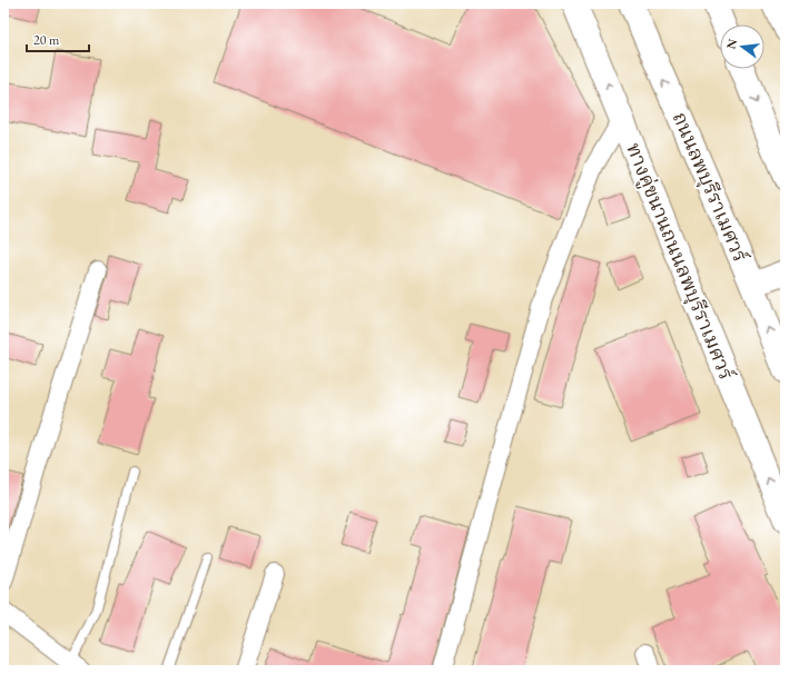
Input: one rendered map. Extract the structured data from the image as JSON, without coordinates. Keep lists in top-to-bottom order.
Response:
{
  "streets": {
    "main road": ["ถนนลพบุรีราเมศวร์", "ทางคู่ขนานถนนลพบุรีราเมศวร์"]
  },
  "scale_bar": "20 m",
  "north": "left"
}
